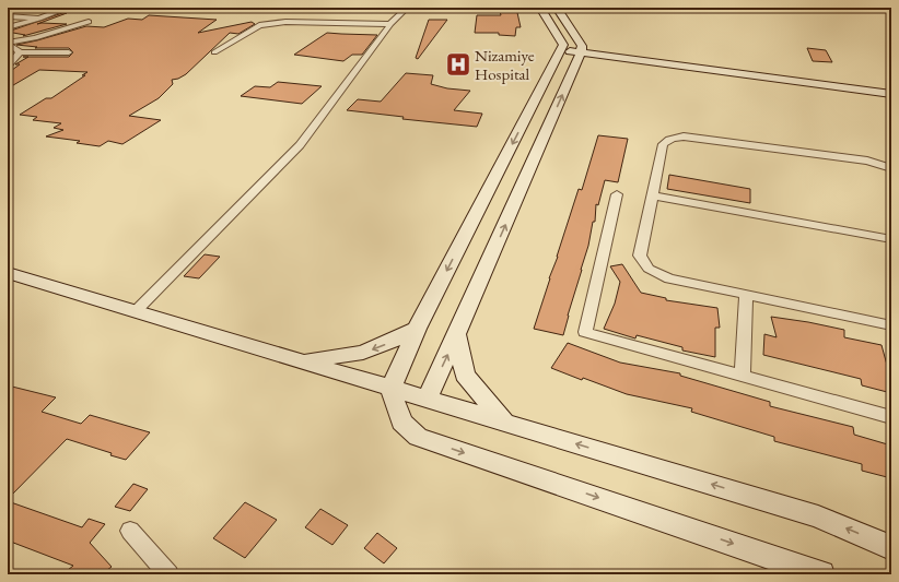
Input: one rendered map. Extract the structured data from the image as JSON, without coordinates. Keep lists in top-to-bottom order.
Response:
{
  "places": {
    "hospital": ["Nizamiye Hospital"]
  }
}
